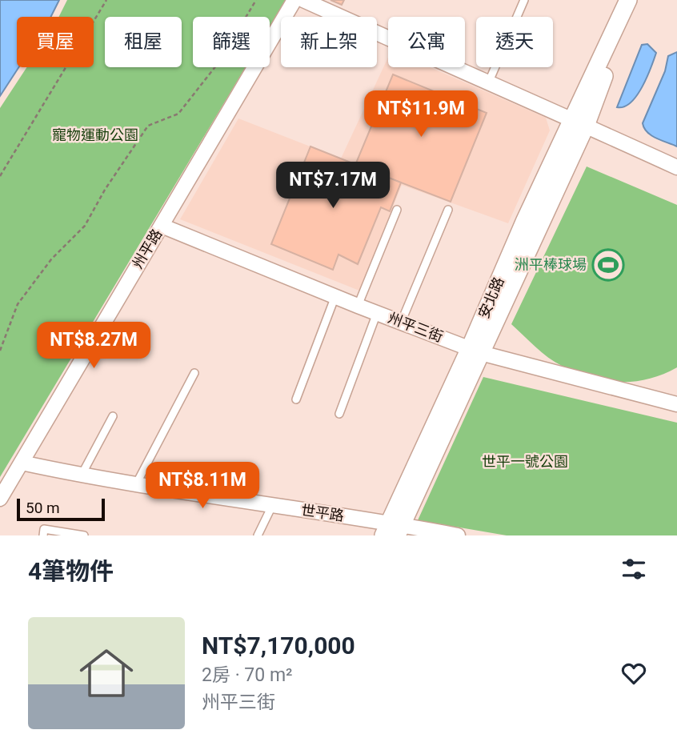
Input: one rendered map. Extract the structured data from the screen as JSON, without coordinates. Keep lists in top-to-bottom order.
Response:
{
  "streets": {
    "street": [
      "州平路",
      "安北路",
      "州平三街",
      "世平路"
    ]
  },
  "crossings": [
    ["州平路", "州平三街"],
    ["州平路", "世平路"],
    ["安北路", "州平三街"],
    ["安北路", "世平路"]
  ],
  "parks": ["寵物運動公園", "世平一號公園"],
  "places": {
    "sports": ["洲平棒球場"]
  },
  "scale_bar": "50 m",
  "page": {
    "chip": [
      "買屋",
      "租屋",
      "篩選",
      "新上架",
      "公寓",
      "透天"
    ],
    "price": [
      "NT$11.9M",
      "NT$7.17M",
      "NT$8.27M",
      "NT$8.11M"
    ],
    "scale": "50 m",
    "heading": "4筆物件",
    "list": [
      {
        "name": "NT$7,170,000",
        "note": "2房 · 70 m² · 州平三街"
      }
    ]
  }
}
